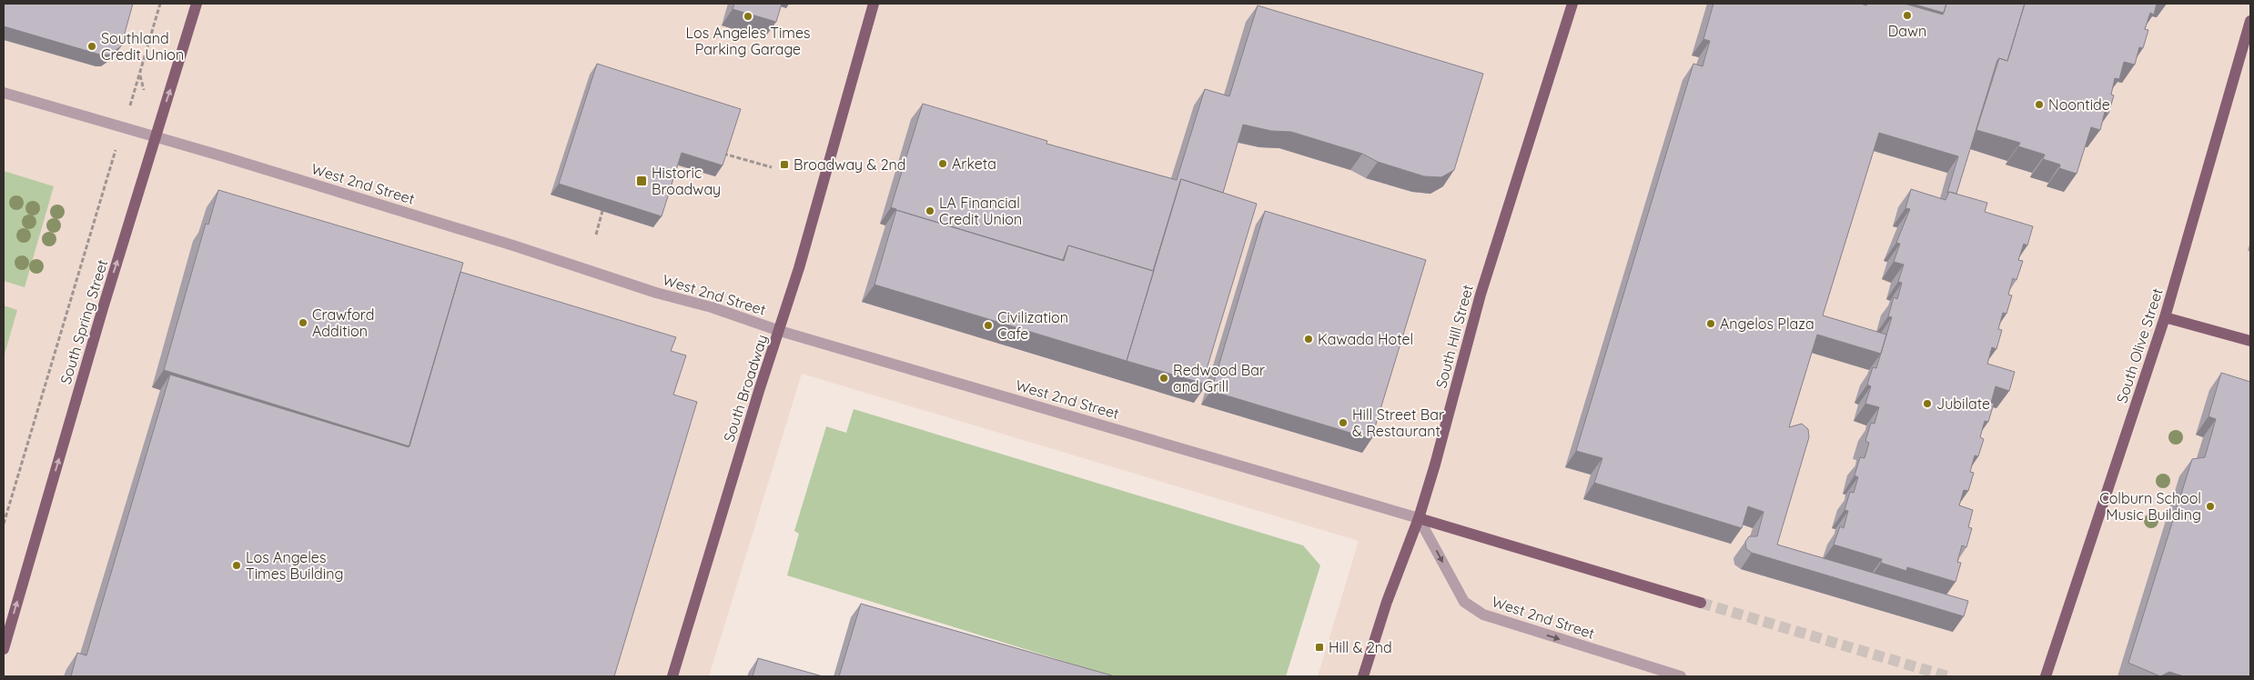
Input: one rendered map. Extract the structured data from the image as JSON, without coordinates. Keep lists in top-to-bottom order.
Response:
{
  "streets": {
    "main road": [
      "West 2nd Street",
      "South Spring Street",
      "South Hill Street",
      "South Olive Street",
      "South Broadway"
    ]
  },
  "crossings": [
    ["West 2nd Street", "South Spring Street"],
    ["West 2nd Street", "South Hill Street"],
    ["West 2nd Street", "South Broadway"]
  ],
  "one_way": ["South Spring Street"],
  "places": {
    "other": [
      "Dawn",
      "Los Angeles Times Parking Garage",
      "Southland Credit Union",
      "Noontide",
      "Arketa",
      "LA Financial Credit Union",
      "Crawford Addition",
      "Angelos Plaza",
      "Civilization Cafe",
      "Kawada Hotel",
      "Redwood Bar and Grill",
      "Jubilate",
      "Hill Street Bar & Restaurant",
      "Colburn School Music Building",
      "Los Angeles Times Building"
    ],
    "transit": ["Broadway & 2nd", "Historic Broadway", "Hill & 2nd"]
  }
}
